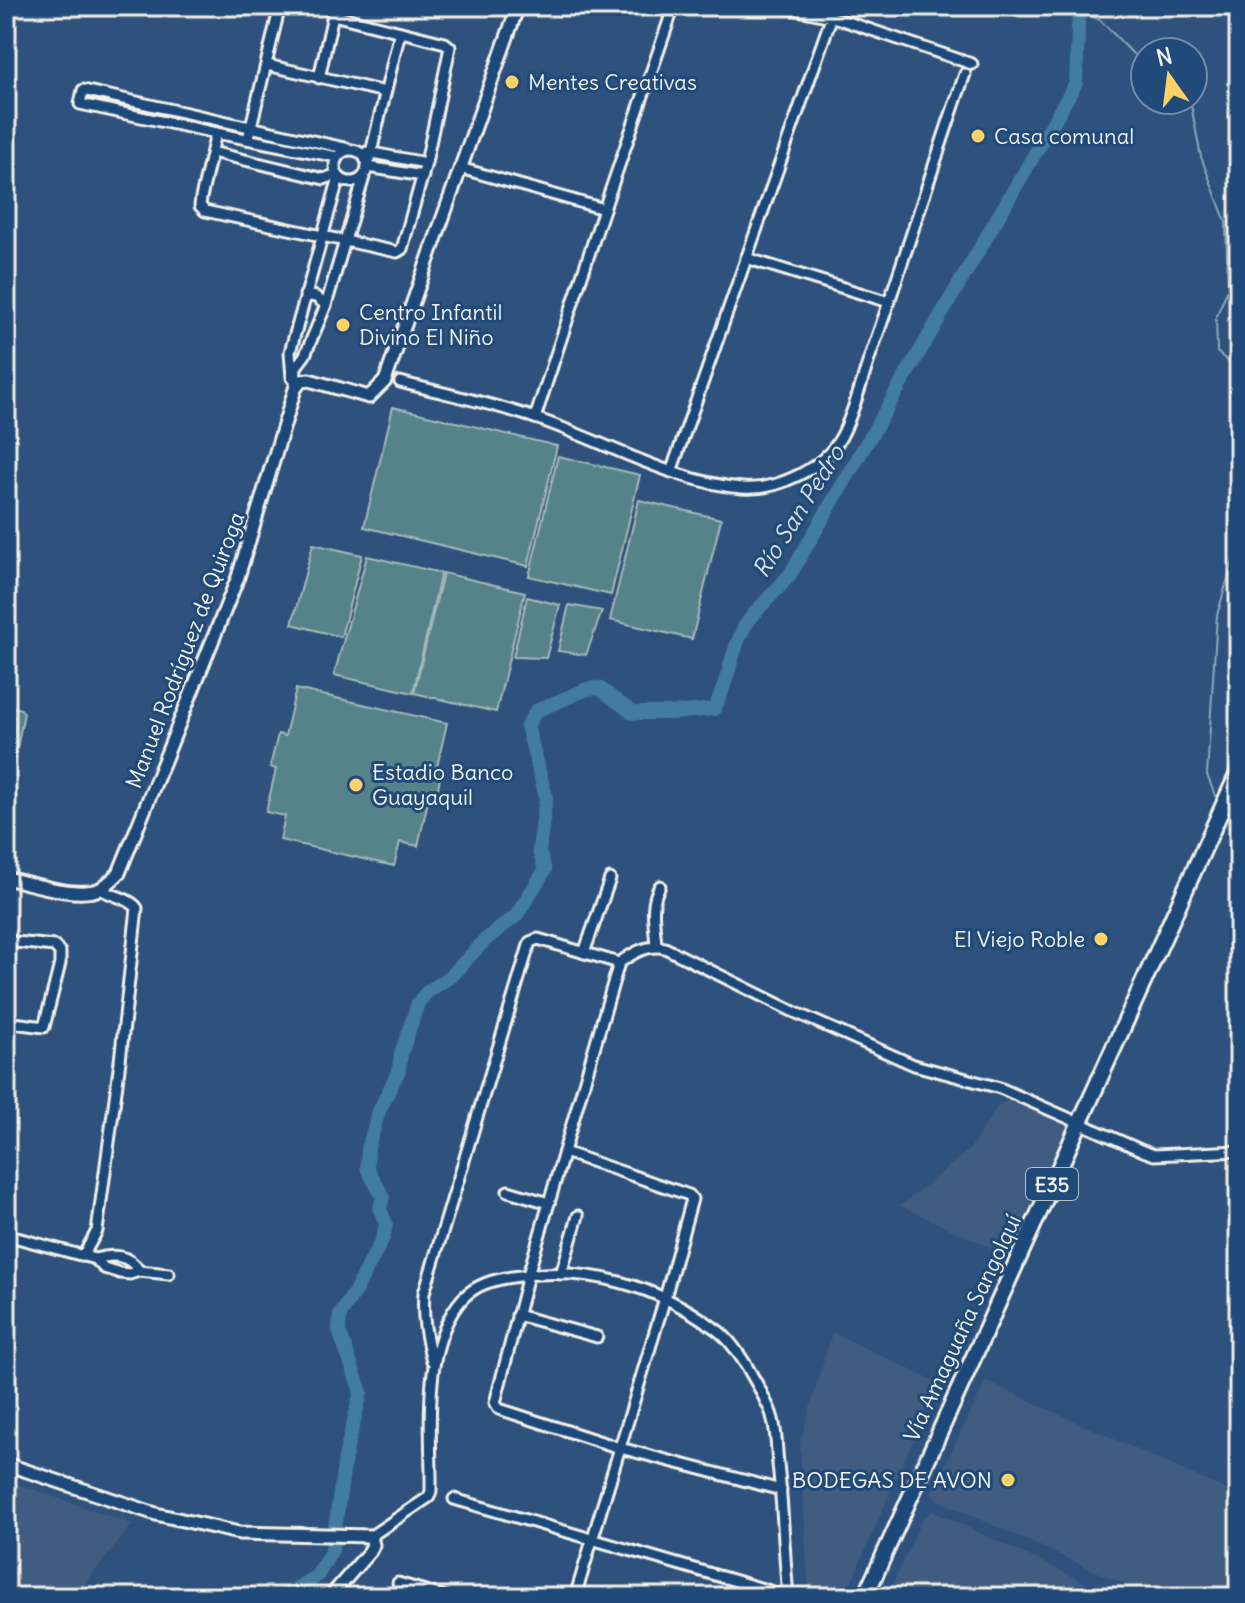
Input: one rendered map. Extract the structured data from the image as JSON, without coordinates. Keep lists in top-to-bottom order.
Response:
{
  "streets": {
    "highway": ["E35", "Vía Amaguaña Sangolquí"],
    "street": ["Manuel Rodríguez de Quiroga"]
  },
  "water": ["Río San Pedro"],
  "places": [
    "Mentes Creativas",
    "Casa comunal",
    "Centro Infantil Divino El Niño",
    "Estadio Banco Guayaquil",
    "El Viejo Roble",
    "BODEGAS DE AVON"
  ],
  "north": "top"
}
